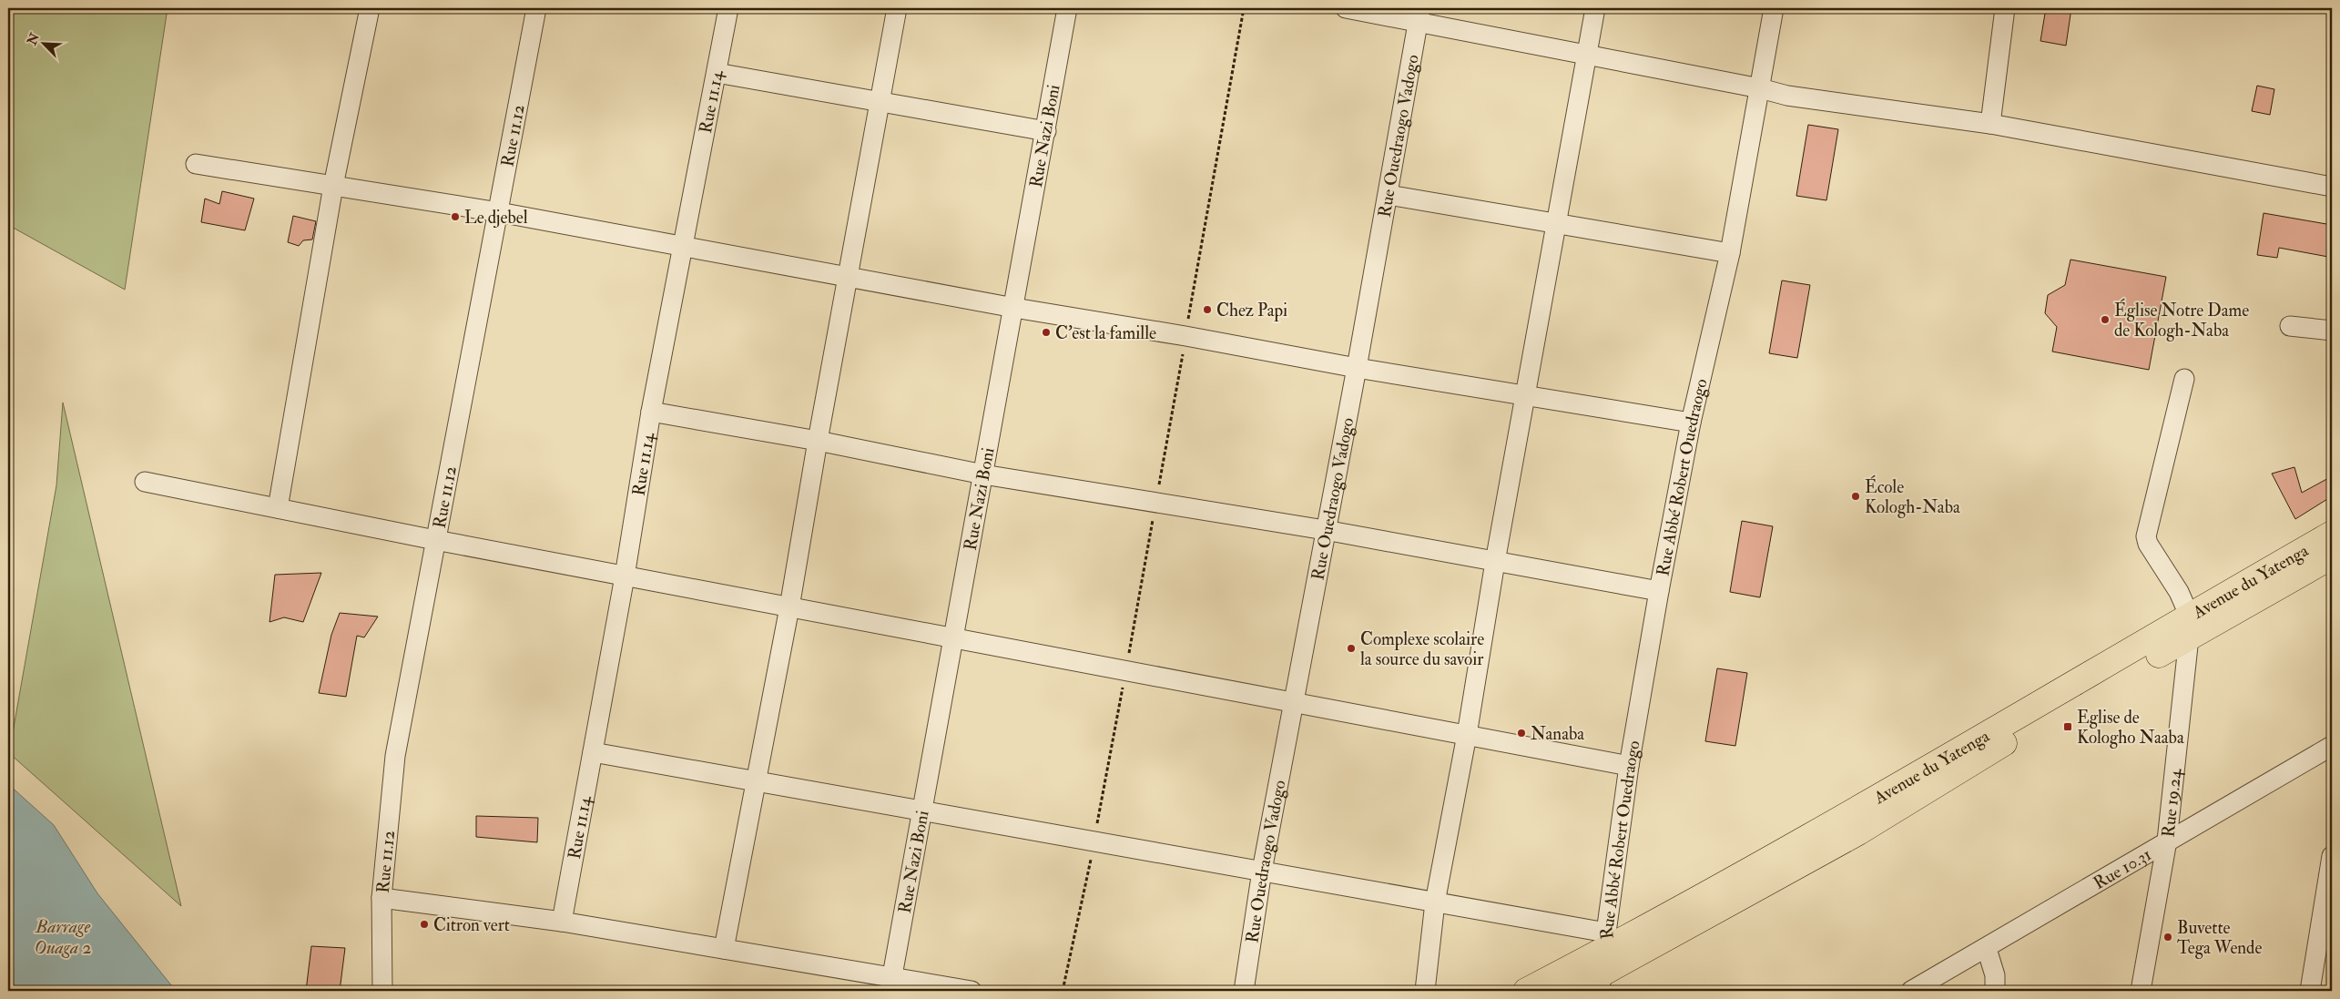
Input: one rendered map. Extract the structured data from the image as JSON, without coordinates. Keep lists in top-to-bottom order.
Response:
{
  "streets": {
    "main road": ["Avenue du Yatenga"],
    "street": [
      "Rue 11.14",
      "Rue 11.12",
      "Rue Nazi Boni",
      "Rue Ouedraogo Vadogo",
      "Rue Abbé Robert Ouedraogo",
      "Rue 19.24",
      "Rue 10.31"
    ]
  },
  "crossings": [
    ["Rue Abbé Robert Ouedraogo", "Avenue du Yatenga"],
    ["Avenue du Yatenga", "Rue 19.24"],
    ["Rue 19.24", "Rue 10.31"]
  ],
  "water": ["Barrage Ouaga 2"],
  "places": {
    "other": [
      "Le djebel",
      "Chez Papi",
      "Église Notre Dame de Kologh-Naba",
      "C'est la famille",
      "École Kologh-Naba",
      "Complexe scolaire la source du savoir",
      "Nanaba",
      "Citron vert",
      "Buvette Tega Wende"
    ],
    "transit": ["Eglise de Kologho Naaba"]
  },
  "north": "top left"
}
